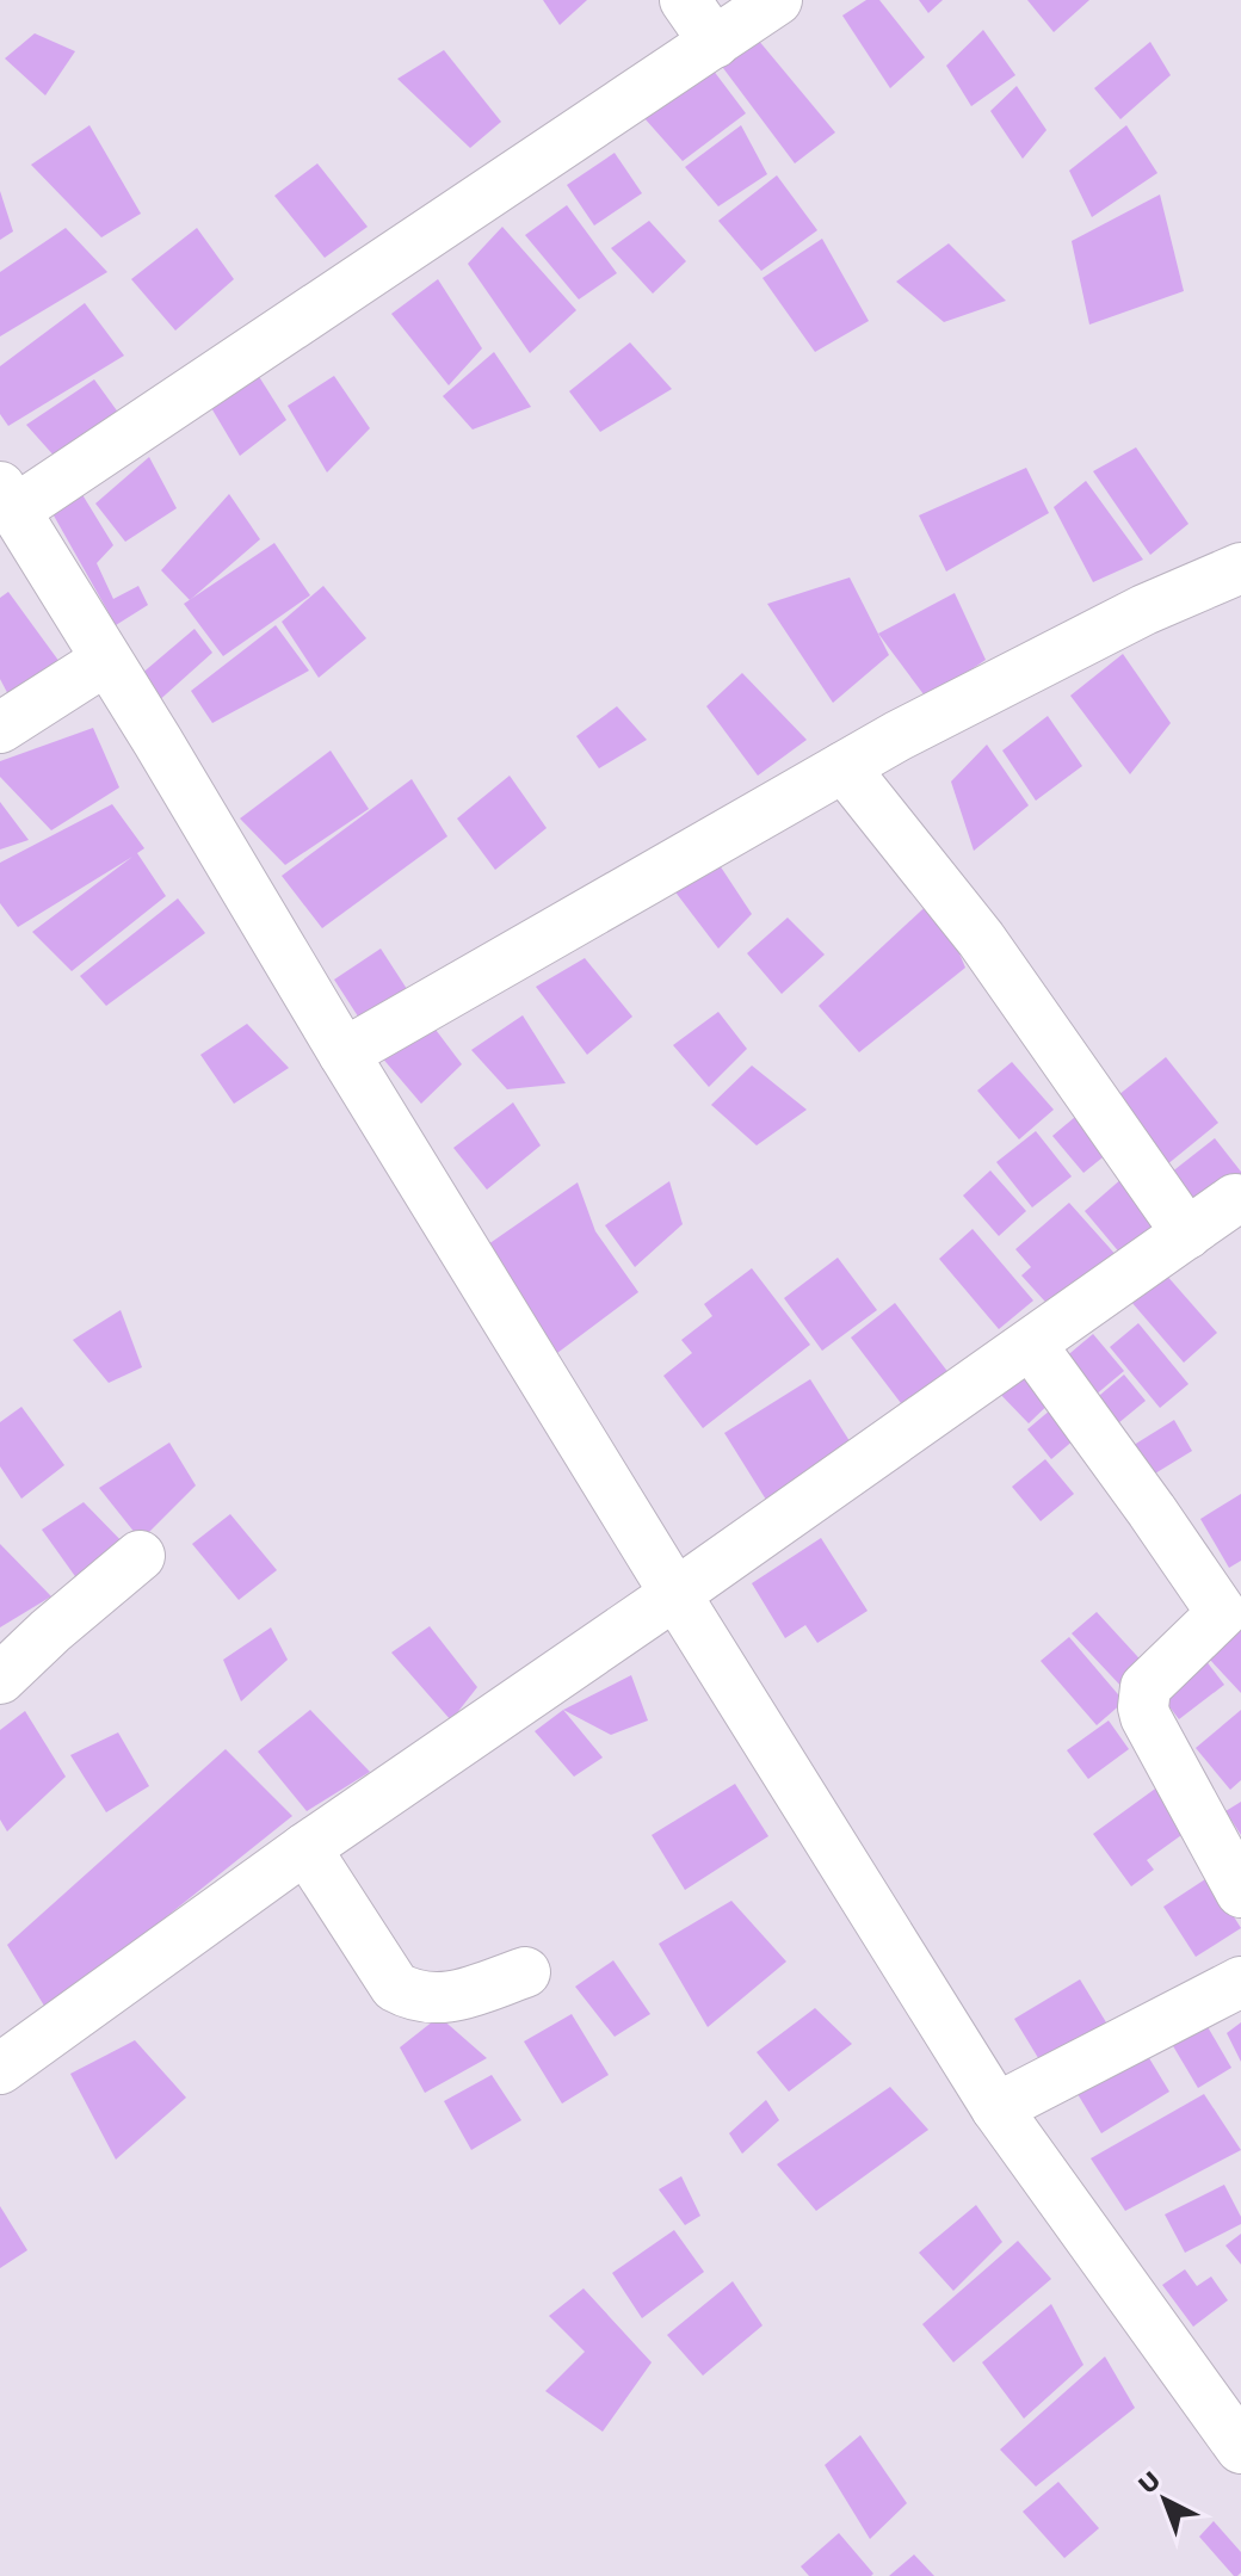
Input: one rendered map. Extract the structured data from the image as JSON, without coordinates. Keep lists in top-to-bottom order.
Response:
{
  "north": "top left"
}
